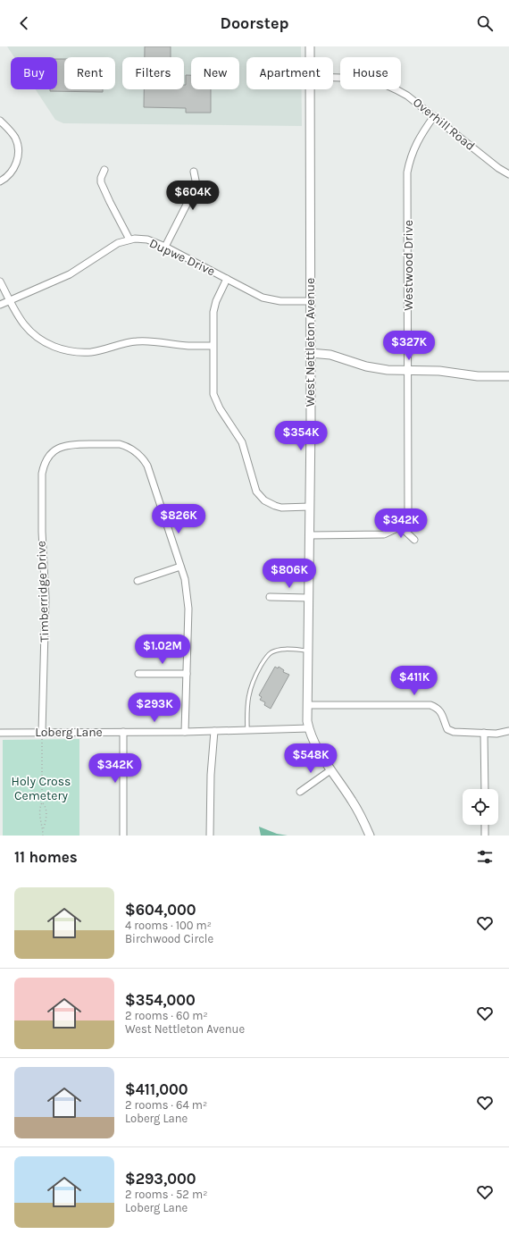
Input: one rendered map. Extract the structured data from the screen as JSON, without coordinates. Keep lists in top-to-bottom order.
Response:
{
  "streets": {
    "street": [
      "Overhill Road",
      "Dupwe Drive",
      "Westwood Drive",
      "West Nettleton Avenue",
      "Timberridge Drive",
      "Loberg Lane"
    ]
  },
  "crossings": [
    ["Overhill Road", "Westwood Drive"],
    ["Dupwe Drive", "West Nettleton Avenue"],
    ["West Nettleton Avenue", "Loberg Lane"],
    ["Timberridge Drive", "Loberg Lane"]
  ],
  "parks": ["Holy Cross Cemetery"],
  "page": {
    "header": "Doorstep",
    "chip": [
      "Buy",
      "Rent",
      "Filters",
      "New",
      "Apartment",
      "House"
    ],
    "price": [
      "$604K",
      "$327K",
      "$354K",
      "$826K",
      "$342K",
      "$806K",
      "$1.02M",
      "$411K",
      "$293K",
      "$548K",
      "$342K"
    ],
    "heading": "11 homes",
    "list": [
      {
        "name": "$604,000",
        "note": "4 rooms · 100 m² · Birchwood Circle"
      },
      {
        "name": "$354,000",
        "note": "2 rooms · 60 m² · West Nettleton Avenue"
      },
      {
        "name": "$411,000",
        "note": "2 rooms · 64 m² · Loberg Lane"
      },
      {
        "name": "$293,000",
        "note": "2 rooms · 52 m² · Loberg Lane"
      }
    ]
  }
}
